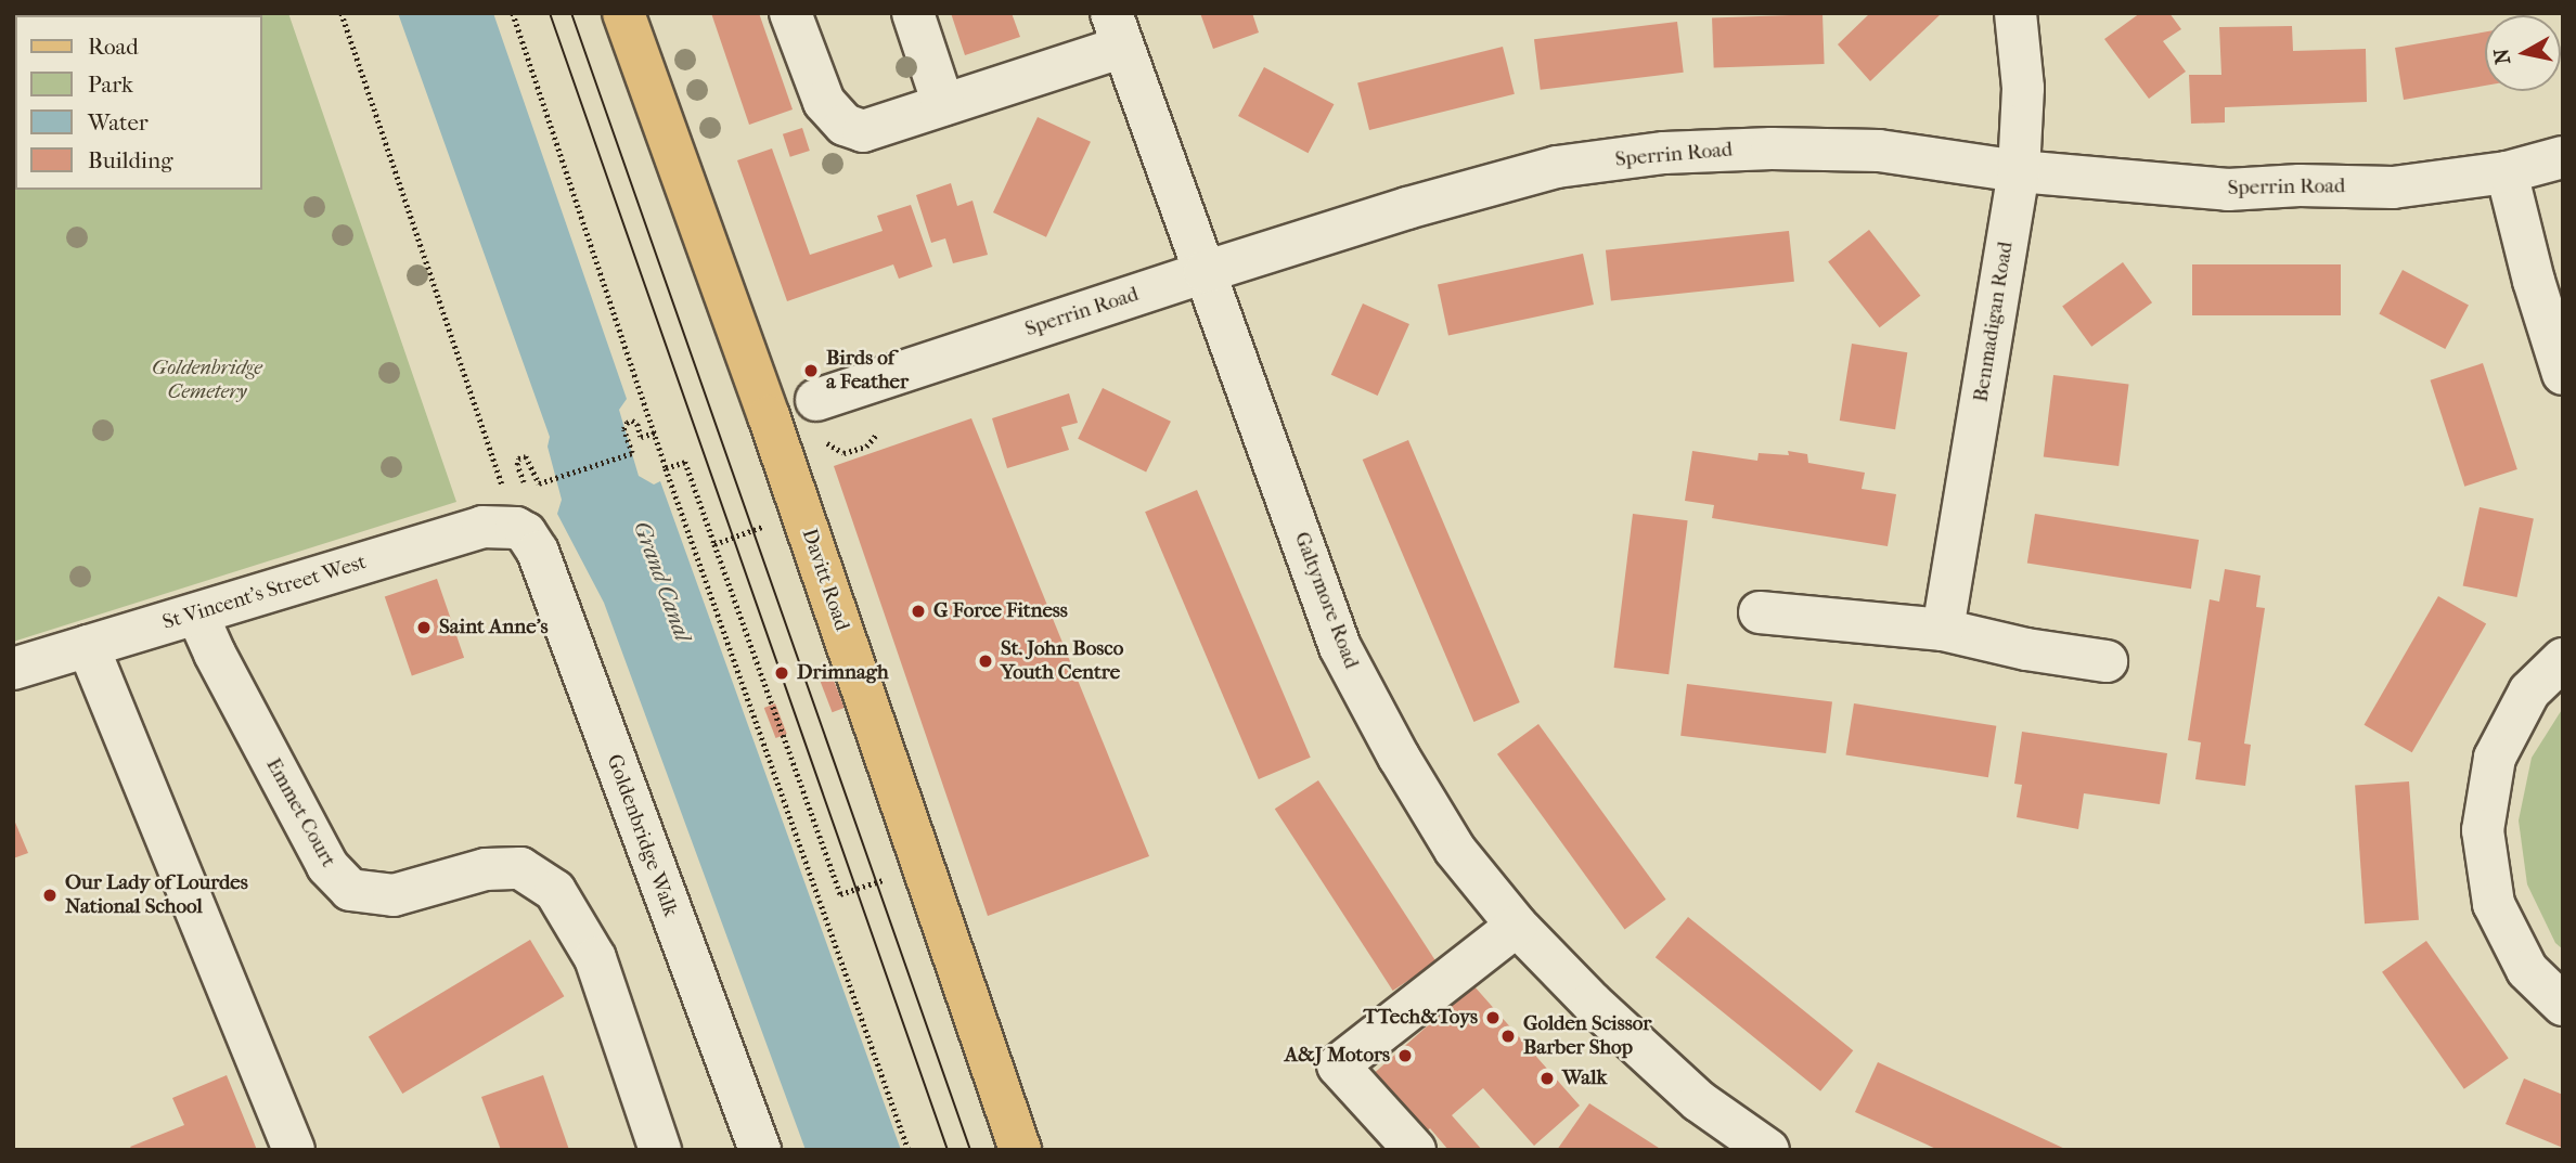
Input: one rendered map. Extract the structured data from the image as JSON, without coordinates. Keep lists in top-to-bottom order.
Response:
{
  "streets": {
    "main road": ["Davitt Road"],
    "street": [
      "Sperrin Road",
      "Benmadigan Road",
      "St Vincent's Street West",
      "Galtymore Road",
      "Emmet Court",
      "Goldenbridge Walk"
    ]
  },
  "crossings": [
    ["Sperrin Road", "Benmadigan Road"],
    ["Sperrin Road", "Galtymore Road"],
    ["St Vincent's Street West", "Emmet Court"],
    ["St Vincent's Street West", "Goldenbridge Walk"]
  ],
  "water": ["Grand Canal"],
  "parks": ["Goldenbridge Cemetery"],
  "places": [
    "Birds of a Feather",
    "G Force Fitness",
    "Saint Anne's",
    "St. John Bosco Youth Centre",
    "Drimnagh",
    "Our Lady of Lourdes National School",
    "TTech&Toys",
    "Golden Scissor Barber Shop",
    "A&J Motors",
    "Walk"
  ],
  "legend": [
    "Road",
    "Park",
    "Water",
    "Building"
  ],
  "north": "left"
}
